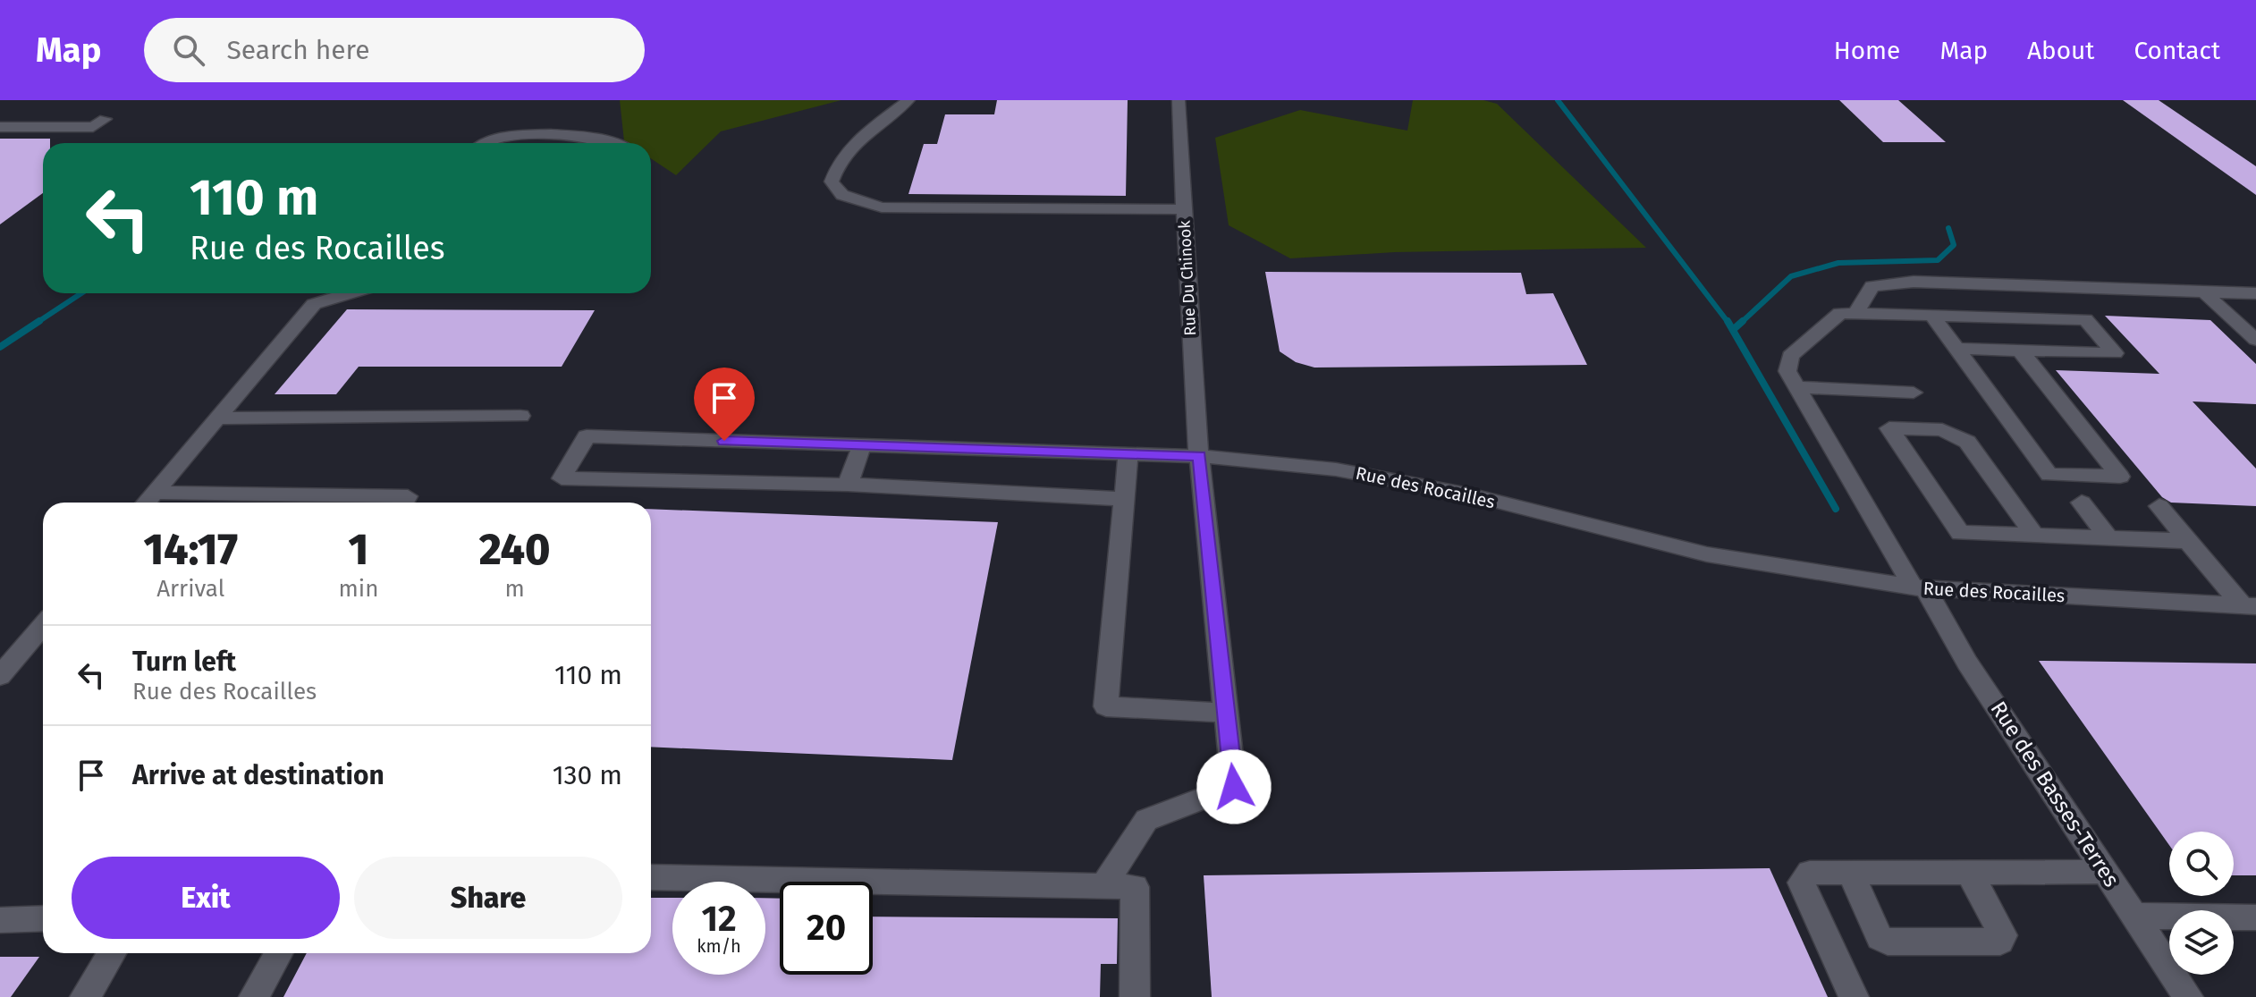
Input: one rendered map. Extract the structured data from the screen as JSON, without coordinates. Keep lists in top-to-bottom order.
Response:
{
  "streets": {
    "street": ["Rue Du Chinook", "Rue des Rocailles", "Rue des Basses-Terres"]
  },
  "crossings": [
    ["Rue Du Chinook", "Rue des Rocailles"],
    ["Rue des Rocailles", "Rue des Basses-Terres"]
  ],
  "page": {
    "header": "Map",
    "search": "Search here",
    "nav": [
      "Home",
      "Map",
      "About",
      "Contact"
    ],
    "turn": ["110 m", "Rue des Rocailles"],
    "eta": [
      "14:17",
      "Arrival",
      "1",
      "min",
      "240",
      "m"
    ],
    "list": [
      {
        "name": "Turn left",
        "note": "Rue des Rocailles",
        "value": "110 m"
      },
      {
        "name": "Arrive at destination",
        "value": "130 m"
      }
    ],
    "buttons": ["Exit", "Share"],
    "speed": "12 km/h",
    "limit": "20"
  }
}
